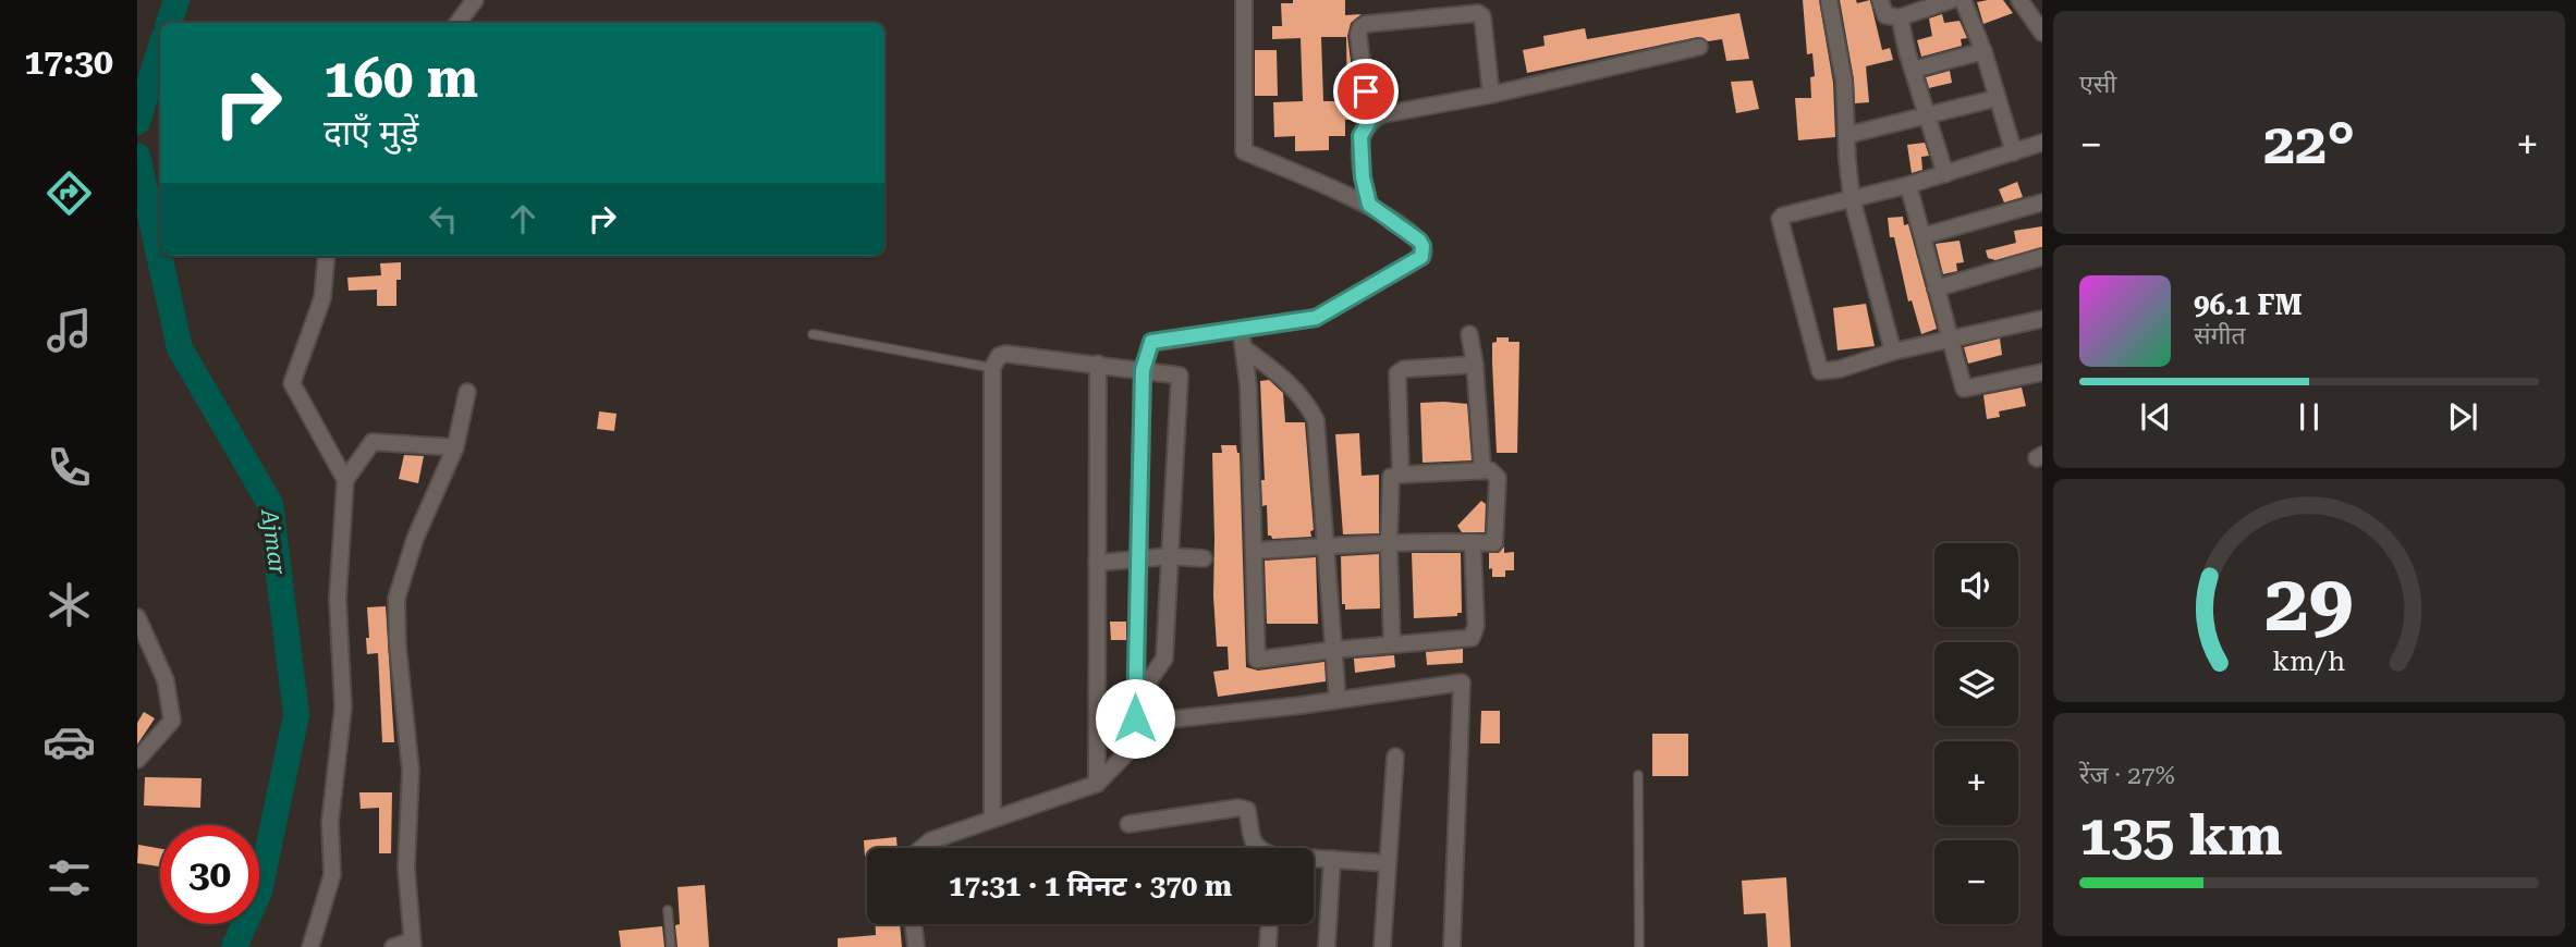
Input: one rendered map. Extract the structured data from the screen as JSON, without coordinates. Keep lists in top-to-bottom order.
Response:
{
  "water": ["Ajmar"],
  "page": {
    "tabs": "17:30",
    "tile": [
      "एसी",
      ["रेंज · 27%", "135 km"]
    ],
    "turn": ["160 m", "दाएँ मुड़ें"],
    "heat": ["−", "22°", "+"],
    "song": ["96.1 FM", "संगीत"],
    "map_buttons": ["+", "−"],
    "limit": "30",
    "trip": "17:31 · 1 मिनट · 370 m",
    "gauge": ["29", "km/h"]
  }
}
